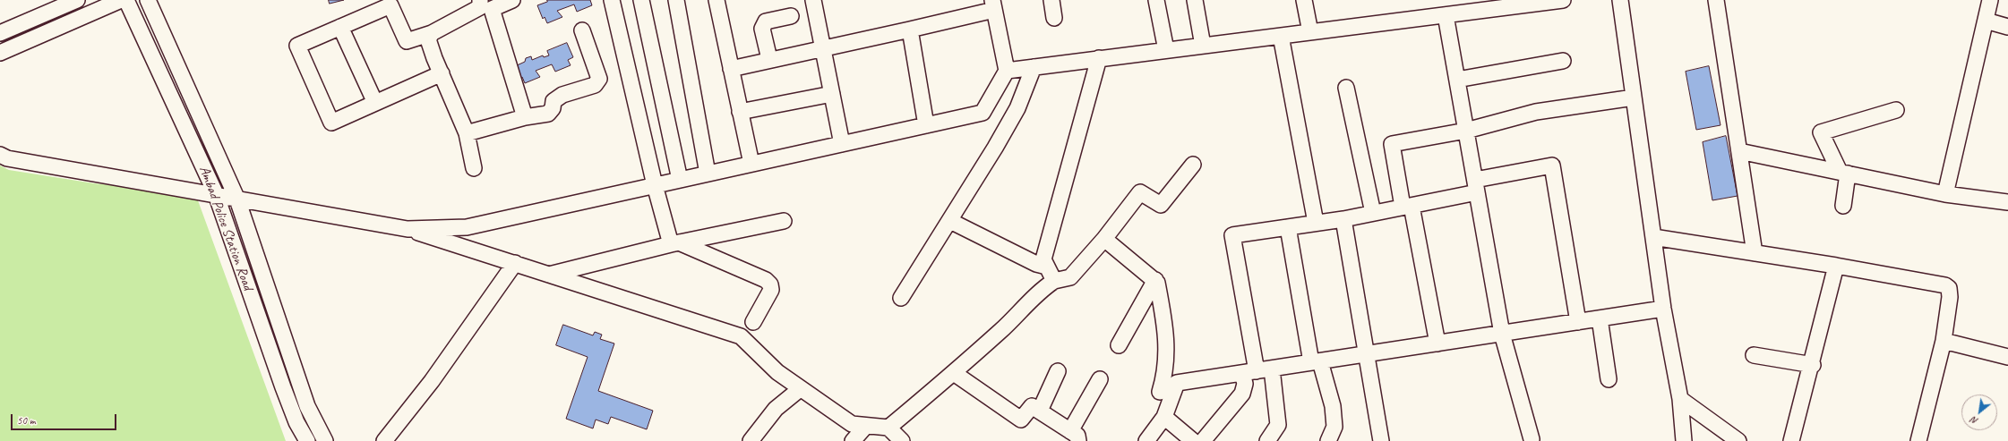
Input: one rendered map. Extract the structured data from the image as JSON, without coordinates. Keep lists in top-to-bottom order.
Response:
{
  "streets": {
    "street": ["Ambad Police Station Road"]
  },
  "scale_bar": "50 m",
  "north": "bottom left"
}
